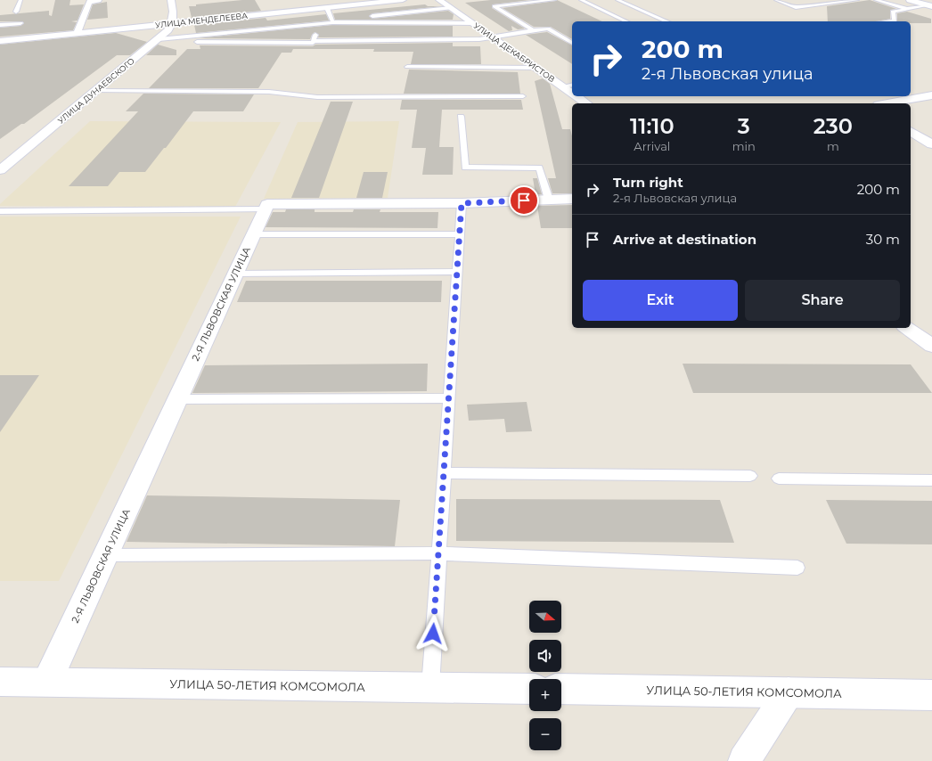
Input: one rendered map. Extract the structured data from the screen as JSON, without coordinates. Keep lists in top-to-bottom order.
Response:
{
  "streets": {
    "street": [
      "УЛИЦА МЕНДЕЛЕЕВА",
      "УЛИЦА ДЕКАБРИСТОВ",
      "УЛИЦА ДУНАЕВСКОГО",
      "2-Я ЛЬВОВСКАЯ УЛИЦА",
      "УЛИЦА 50-ЛЕТИЯ КОМСОМОЛА"
    ]
  },
  "crossings": [
    ["УЛИЦА МЕНДЕЛЕЕВА", "УЛИЦА ДУНАЕВСКОГО"],
    ["2-Я ЛЬВОВСКАЯ УЛИЦА", "УЛИЦА 50-ЛЕТИЯ КОМСОМОЛА"]
  ],
  "north": "right",
  "page": {
    "turn": ["200 m", "2-я Львовская улица"],
    "eta": [
      "11:10",
      "Arrival",
      "3",
      "min",
      "230",
      "m"
    ],
    "list": [
      {
        "name": "Turn right",
        "note": "2-я Львовская улица",
        "value": "200 m"
      },
      {
        "name": "Arrive at destination",
        "value": "30 m"
      }
    ],
    "buttons": ["Exit", "Share"],
    "map_buttons": ["+", "−"]
  }
}
